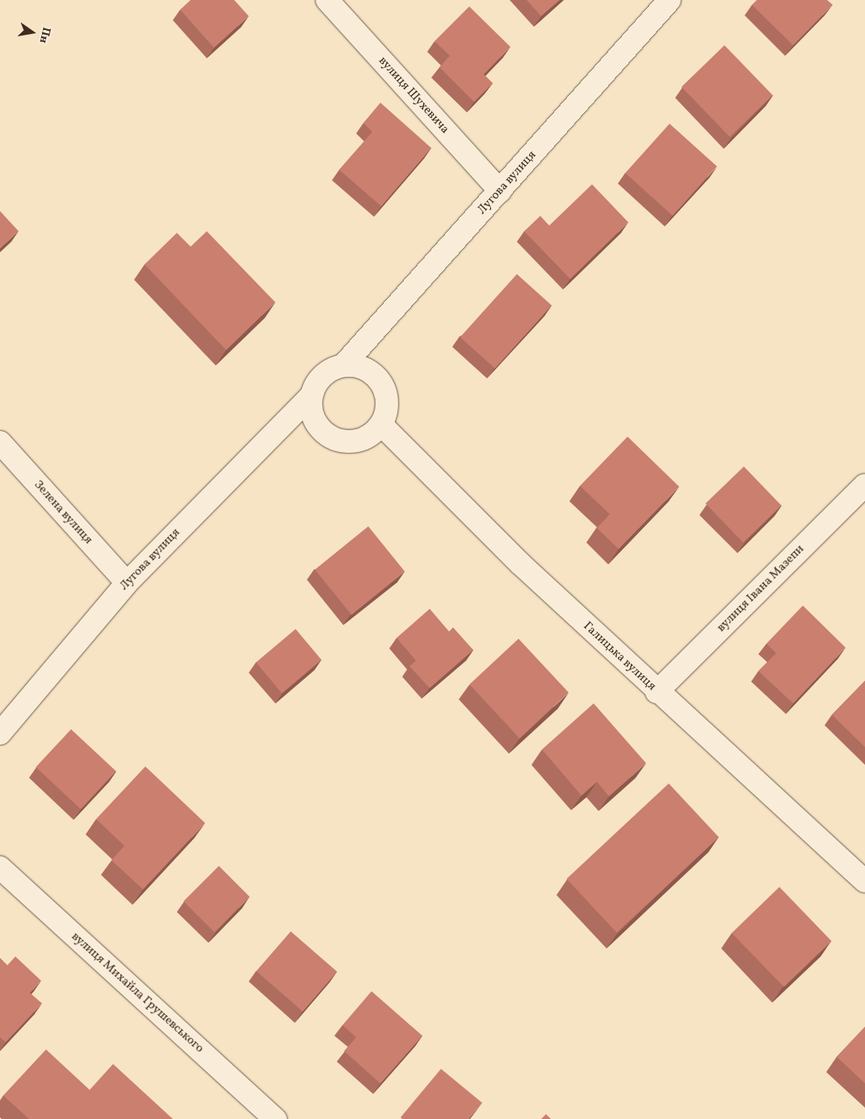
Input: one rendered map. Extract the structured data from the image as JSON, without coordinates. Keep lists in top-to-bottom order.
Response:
{
  "streets": {
    "street": [
      "вулиця Шухевича",
      "Лугова вулиця",
      "Зелена вулиця",
      "вулиця Івана Мазепи",
      "Галицька вулиця",
      "вулиця Михайла Грушевського"
    ]
  },
  "crossings": [
    ["вулиця Шухевича", "Лугова вулиця"],
    ["Лугова вулиця", "Зелена вулиця"],
    ["Лугова вулиця", "Галицька вулиця"],
    ["вулиця Івана Мазепи", "Галицька вулиця"]
  ],
  "north": "right"
}
